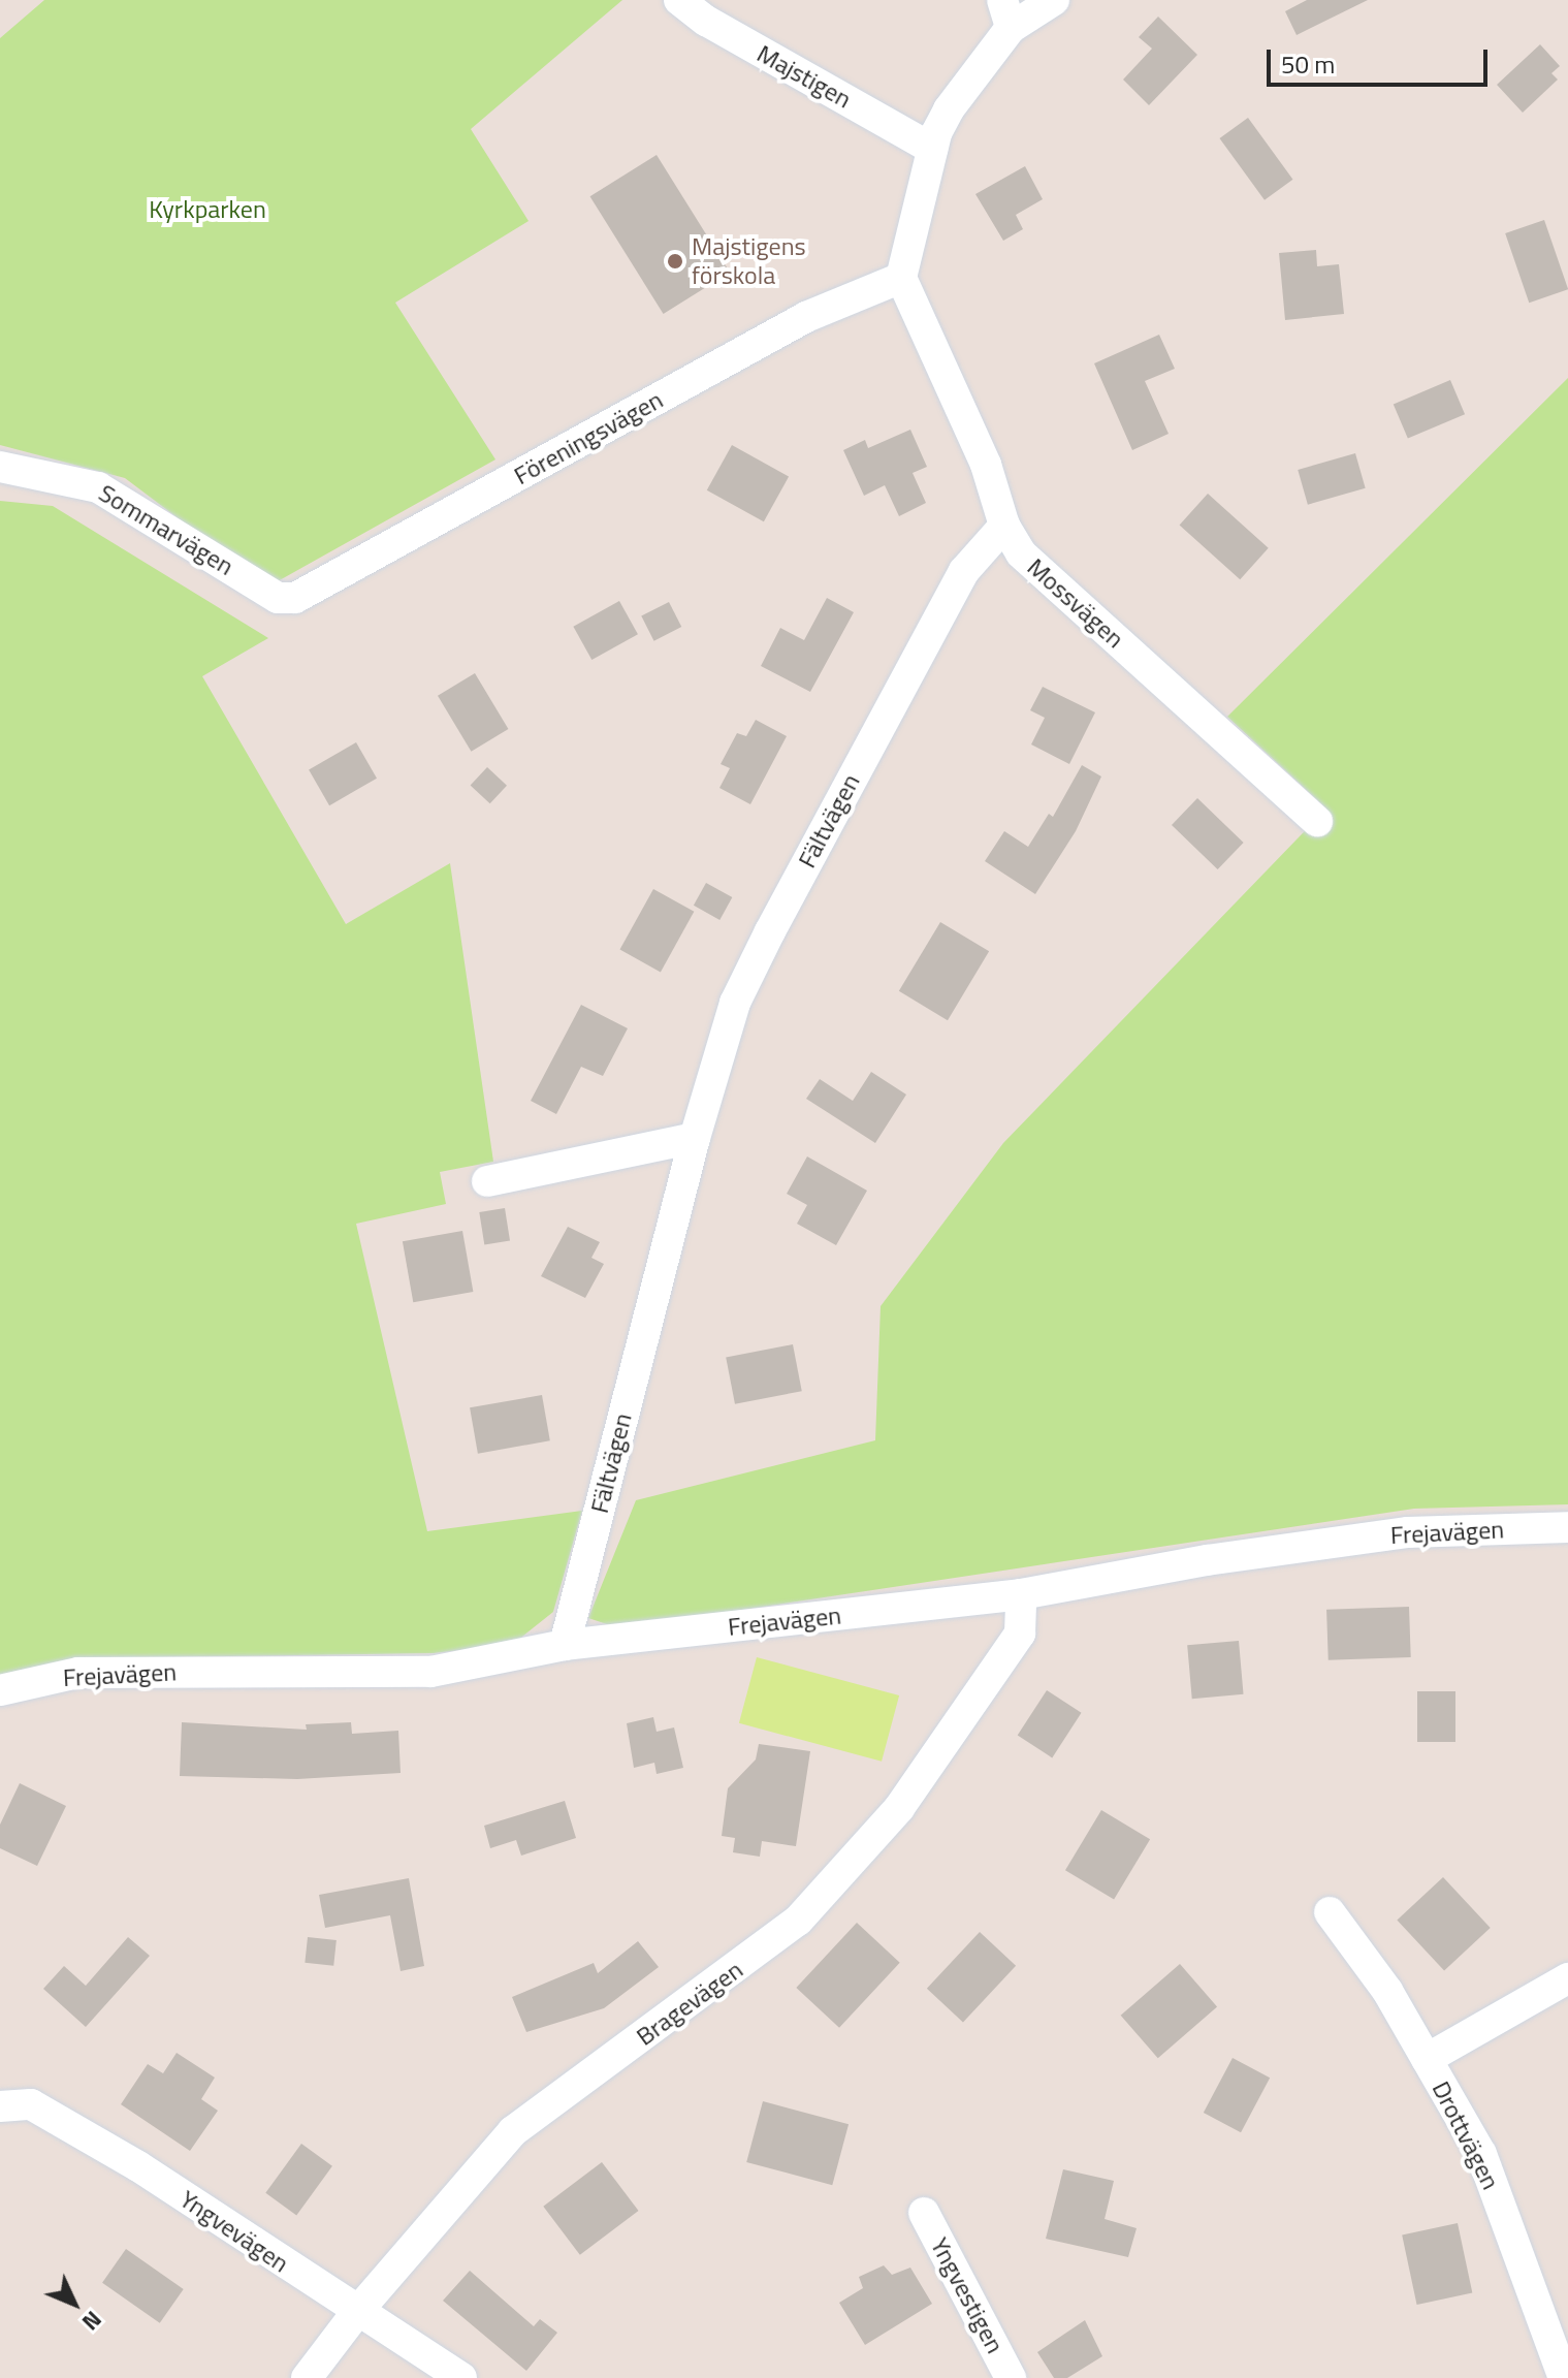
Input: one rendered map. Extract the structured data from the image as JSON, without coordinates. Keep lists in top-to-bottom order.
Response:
{
  "streets": {
    "street": [
      "Majstigen",
      "Föreningsvägen",
      "Sommarvägen",
      "Mossvägen",
      "Fältvägen",
      "Frejavägen",
      "Bragevägen",
      "Drottvägen",
      "Yngvevägen",
      "Yngvestigen"
    ]
  },
  "crossings": [
    ["Föreningsvägen", "Sommarvägen"],
    ["Föreningsvägen", "Mossvägen"],
    ["Mossvägen", "Fältvägen"],
    ["Fältvägen", "Frejavägen"],
    ["Frejavägen", "Bragevägen"],
    ["Bragevägen", "Yngvevägen"]
  ],
  "parks": ["Kyrkparken"],
  "places": ["Majstigens förskola"],
  "scale_bar": "50 m",
  "north": "bottom right"
}
